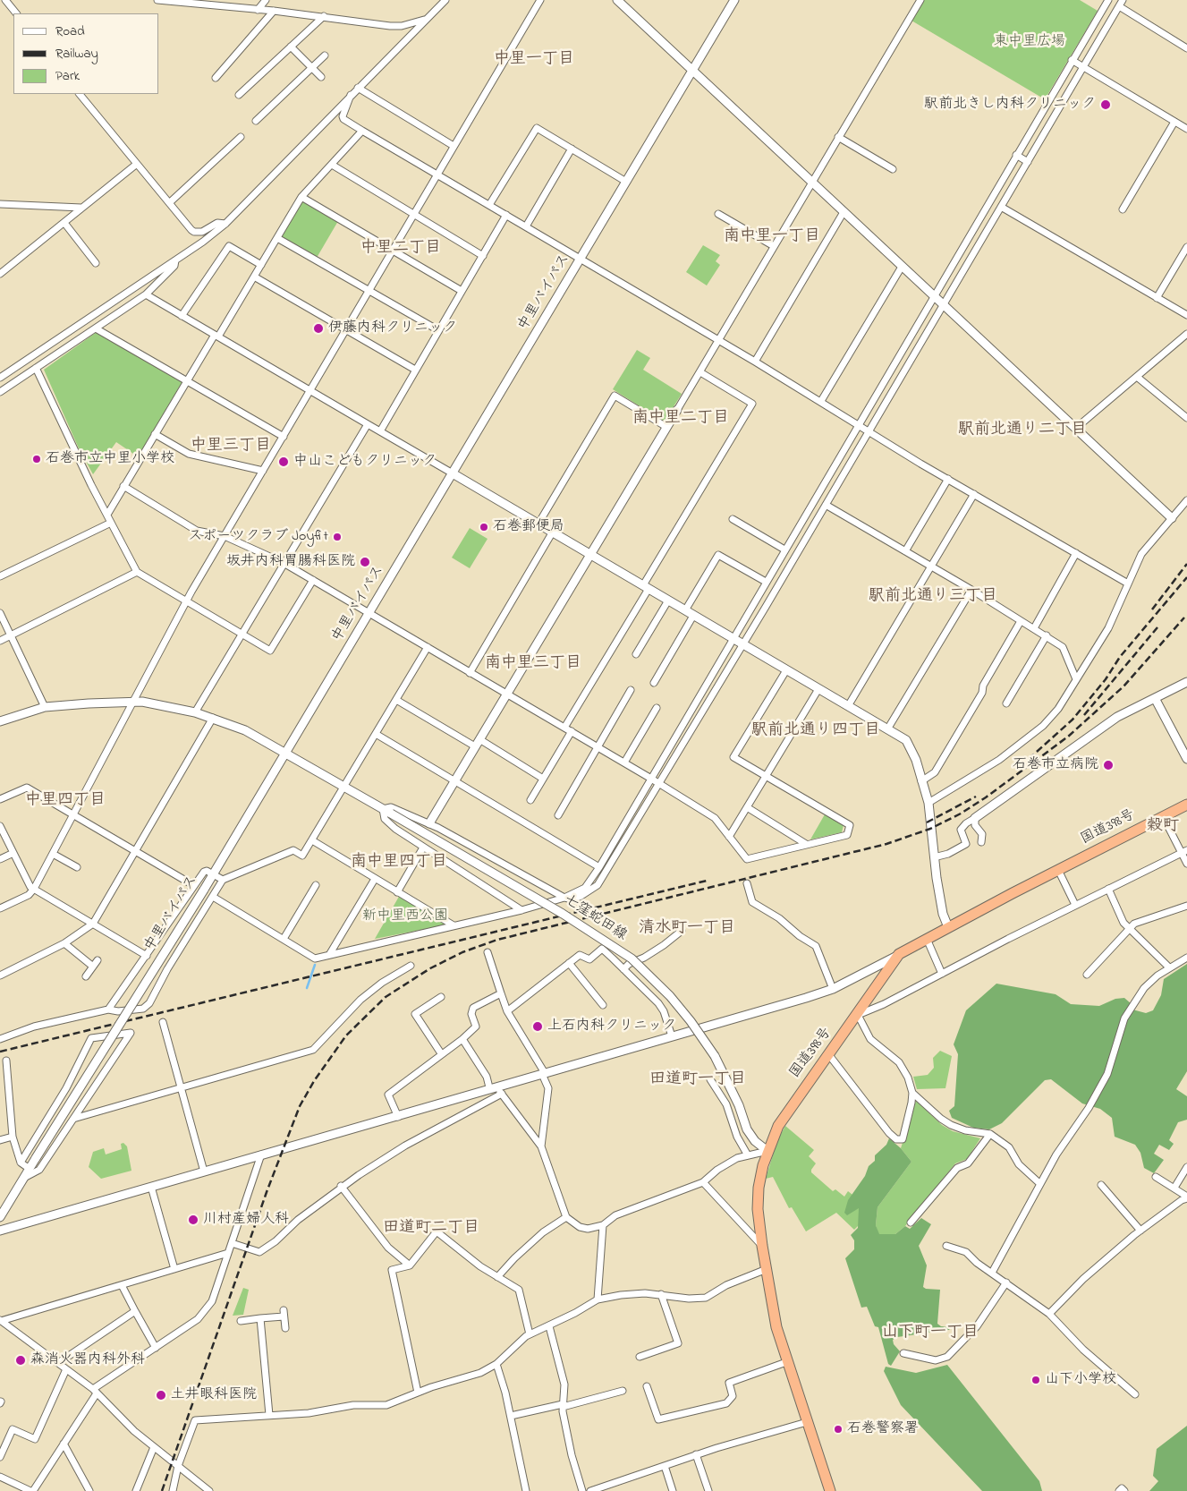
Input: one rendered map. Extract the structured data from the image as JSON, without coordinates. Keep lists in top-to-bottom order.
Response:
{
  "streets": {
    "highway": ["国道398号"],
    "street": ["中里バイパス", "七窪蛇田線"]
  },
  "crossings": [
    ["中里バイパス", "七窪蛇田線"],
    ["国道398号", "七窪蛇田線"]
  ],
  "districts": [
    "中里一丁目",
    "南中里一丁目",
    "中里二丁目",
    "南中里二丁目",
    "駅前北通り二丁目",
    "中里三丁目",
    "駅前北通り三丁目",
    "南中里三丁目",
    "駅前北通り四丁目",
    "中里四丁目",
    "穀町",
    "南中里四丁目",
    "清水町一丁目",
    "田道町一丁目",
    "田道町二丁目",
    "山下町一丁目"
  ],
  "parks": ["東中里広場", "新中里西公園"],
  "places": [
    "駅前北きし内科クリニック",
    "伊藤内科クリニック",
    "石巻市立中里小学校",
    "中山こどもクリニック",
    "石巻郵便局",
    "スポーツクラブ Joyfit",
    "坂井内科胃腸科医院",
    "石巻市立病院",
    "上石内科クリニック",
    "川村産婦人科",
    "森消火器内科外科",
    "山下小学校",
    "土井眼科医院",
    "石巻警察署"
  ],
  "legend": ["Road", "Railway", "Park"]
}
